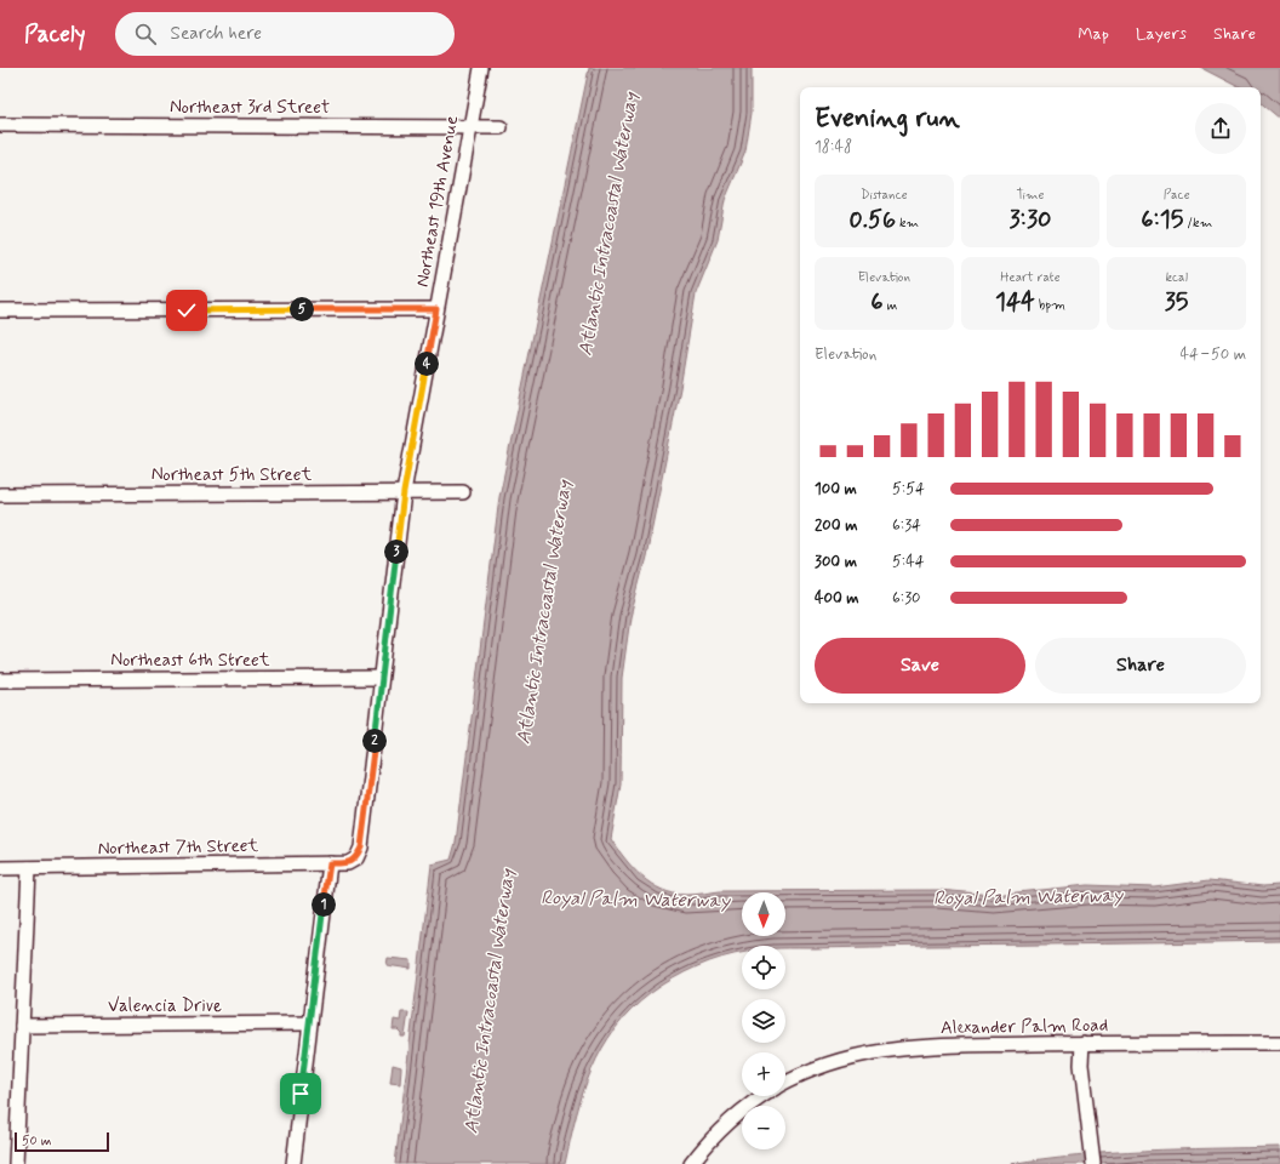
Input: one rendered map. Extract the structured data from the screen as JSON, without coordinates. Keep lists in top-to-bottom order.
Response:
{
  "streets": {
    "street": [
      "Northeast 3rd Street",
      "Northeast 19th Avenue",
      "Northeast 5th Street",
      "Northeast 6th Street",
      "Northeast 7th Street",
      "Valencia Drive",
      "Alexander Palm Road"
    ]
  },
  "crossings": [
    ["Northeast 3rd Street", "Northeast 19th Avenue"],
    ["Northeast 19th Avenue", "Northeast 5th Street"],
    ["Northeast 19th Avenue", "Northeast 6th Street"],
    ["Northeast 19th Avenue", "Northeast 7th Street"]
  ],
  "water": ["Atlantic Intracoastal Waterway", "Royal Palm Waterway"],
  "scale_bar": "50 m",
  "north": "bottom",
  "page": {
    "header": "Pacely",
    "search": "Search here",
    "nav": ["Map", "Layers", "Share"],
    "heading": ["Evening run", "18:48"],
    "stats": [
      ["Distance", "0.56 km"],
      ["Time", "3:30"],
      ["Pace", "6:15 /km"],
      ["Elevation", "6 m"],
      ["Heart rate", "144 bpm"],
      ["kcal", "35"]
    ],
    "pins": [
      "5",
      "4",
      "3",
      "2",
      "1"
    ],
    "chart": ["Elevation", "44–50 m"],
    "list": [
      {
        "name": "100 m",
        "note": "5:54"
      },
      {
        "name": "200 m",
        "note": "6:34"
      },
      {
        "name": "300 m",
        "note": "5:44"
      },
      {
        "name": "400 m",
        "note": "6:30"
      }
    ],
    "buttons": ["Save", "Share"],
    "map_buttons": ["+", "−"],
    "scale": "50 m"
  }
}
